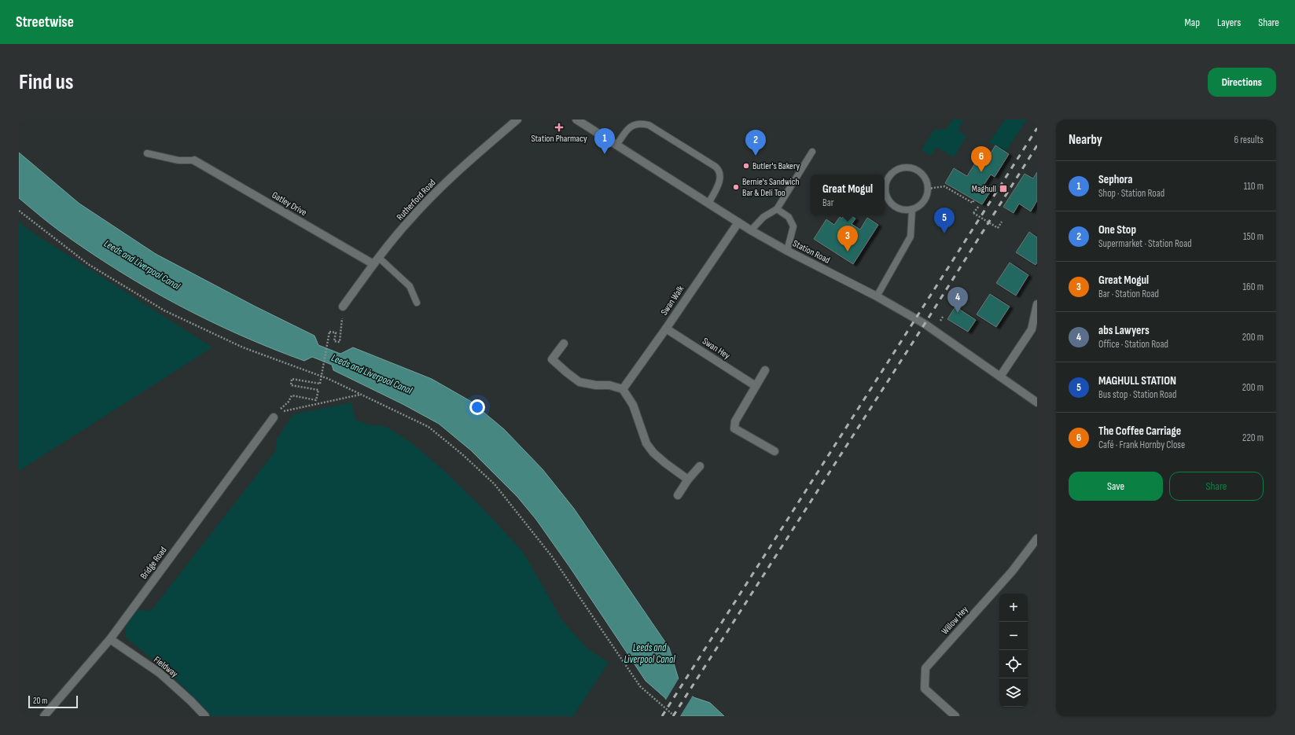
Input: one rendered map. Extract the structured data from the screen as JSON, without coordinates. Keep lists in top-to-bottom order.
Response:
{
  "streets": {
    "street": [
      "Rutherford Road",
      "Gatley Drive",
      "Station Road",
      "Swan Walk",
      "Swan Hey",
      "Bridge Road",
      "Willow Hey",
      "Fieldway"
    ]
  },
  "crossings": [
    ["Rutherford Road", "Gatley Drive"],
    ["Station Road", "Swan Walk"],
    ["Swan Walk", "Swan Hey"],
    ["Bridge Road", "Fieldway"]
  ],
  "water": ["Leeds and Liverpool Canal"],
  "places": {
    "health": ["Station Pharmacy"],
    "other": ["Butler's Bakery", "Bernie's Sandwich Bar & Deli Too"],
    "transit": ["Maghull"]
  },
  "scale_bar": "20 m",
  "page": {
    "header": "Streetwise",
    "nav": ["Map", "Layers", "Share"],
    "buttons": [
      "Directions",
      ["Save", "Share"]
    ],
    "title": "Find us",
    "heading": ["Nearby", "6 results"],
    "pins": [
      "1",
      "2",
      "6",
      "5",
      "3",
      "4"
    ],
    "list": [
      {
        "mark": "1",
        "name": "Sephora",
        "note": "Shop · Station Road",
        "value": "110 m"
      },
      {
        "mark": "2",
        "name": "One Stop",
        "note": "Supermarket · Station Road",
        "value": "150 m"
      },
      {
        "mark": "3",
        "name": "Great Mogul",
        "note": "Bar · Station Road",
        "value": "160 m"
      },
      {
        "mark": "4",
        "name": "abs Lawyers",
        "note": "Office · Station Road",
        "value": "200 m"
      },
      {
        "mark": "5",
        "name": "MAGHULL STATION",
        "note": "Bus stop · Station Road",
        "value": "200 m"
      },
      {
        "mark": "6",
        "name": "The Coffee Carriage",
        "note": "Café · Frank Hornby Close",
        "value": "220 m"
      }
    ],
    "popup": ["Great Mogul", "Bar"],
    "map_buttons": ["+", "−"],
    "scale": "20 m"
  }
}
